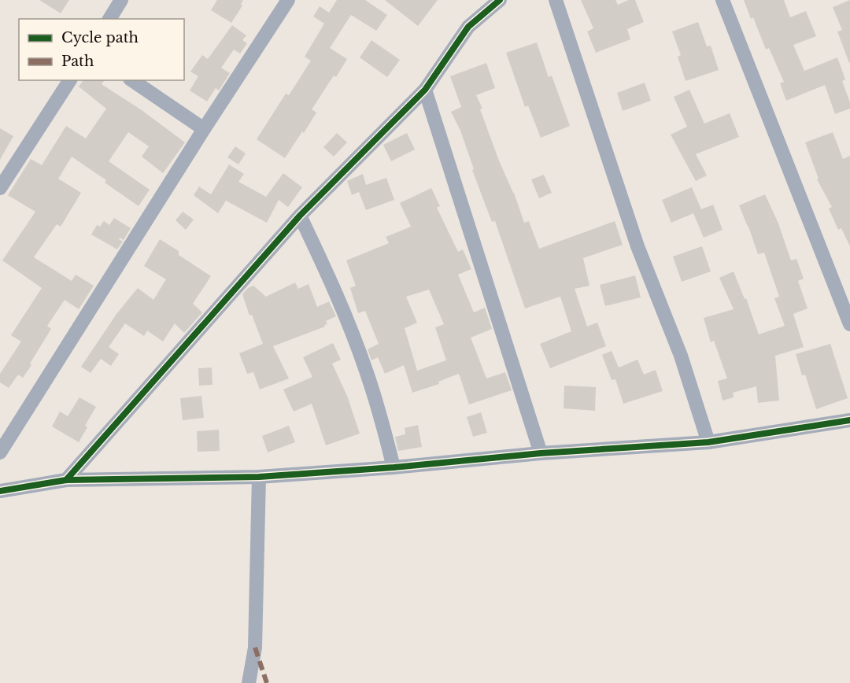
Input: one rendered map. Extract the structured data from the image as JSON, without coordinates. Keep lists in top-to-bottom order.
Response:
{
  "legend": ["Cycle path", "Path"]
}
